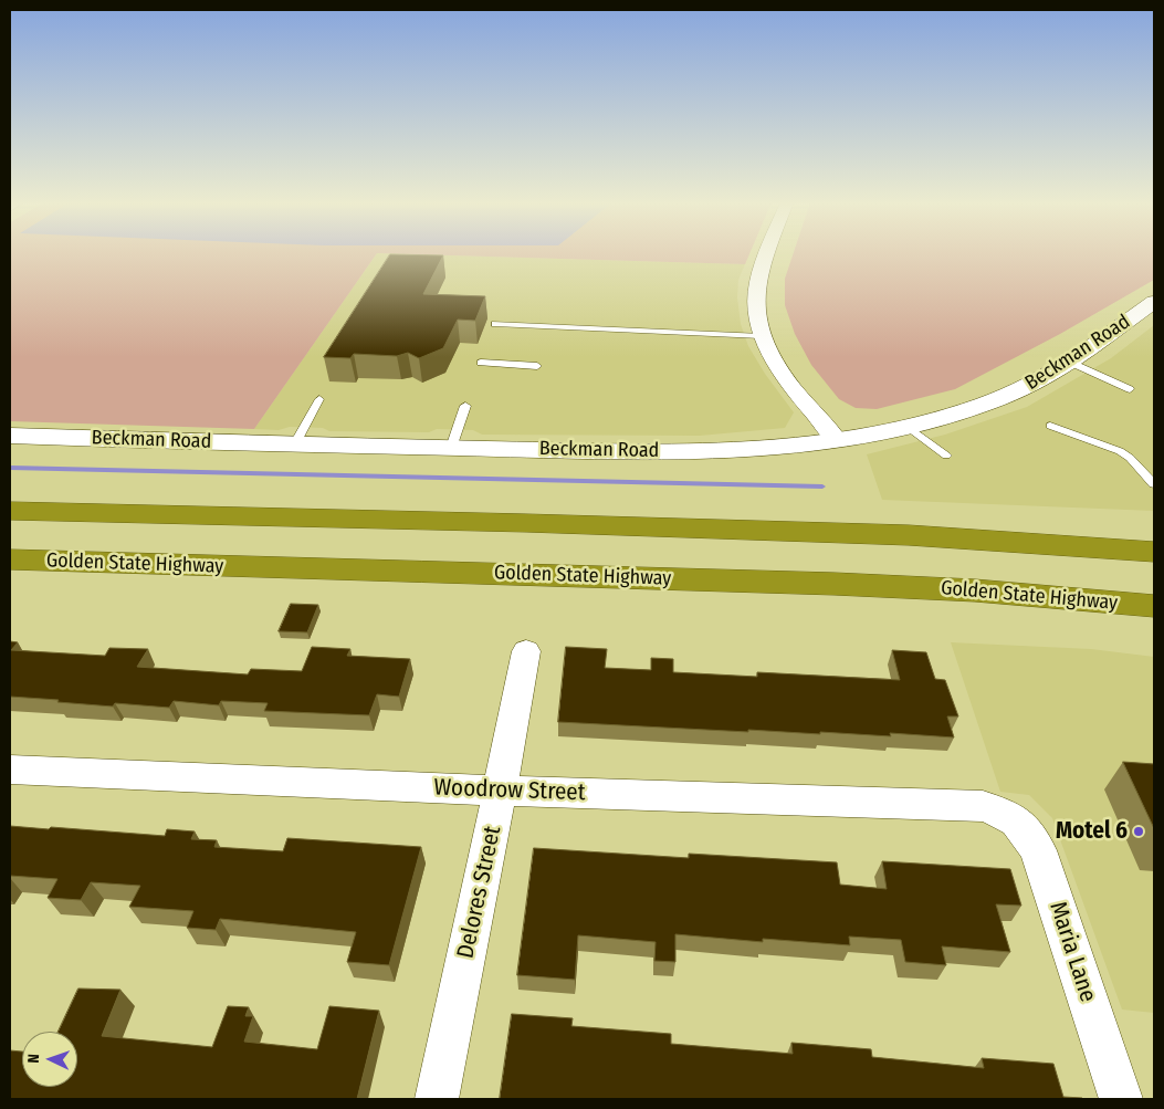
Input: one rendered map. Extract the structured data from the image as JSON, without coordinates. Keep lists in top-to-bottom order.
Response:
{
  "streets": {
    "highway": ["Golden State Highway"],
    "street": [
      "Beckman Road",
      "Woodrow Street",
      "Delores Street",
      "Maria Lane"
    ]
  },
  "crossings": [
    ["Woodrow Street", "Delores Street"],
    ["Woodrow Street", "Maria Lane"]
  ],
  "places": ["Motel 6"],
  "north": "left"
}
